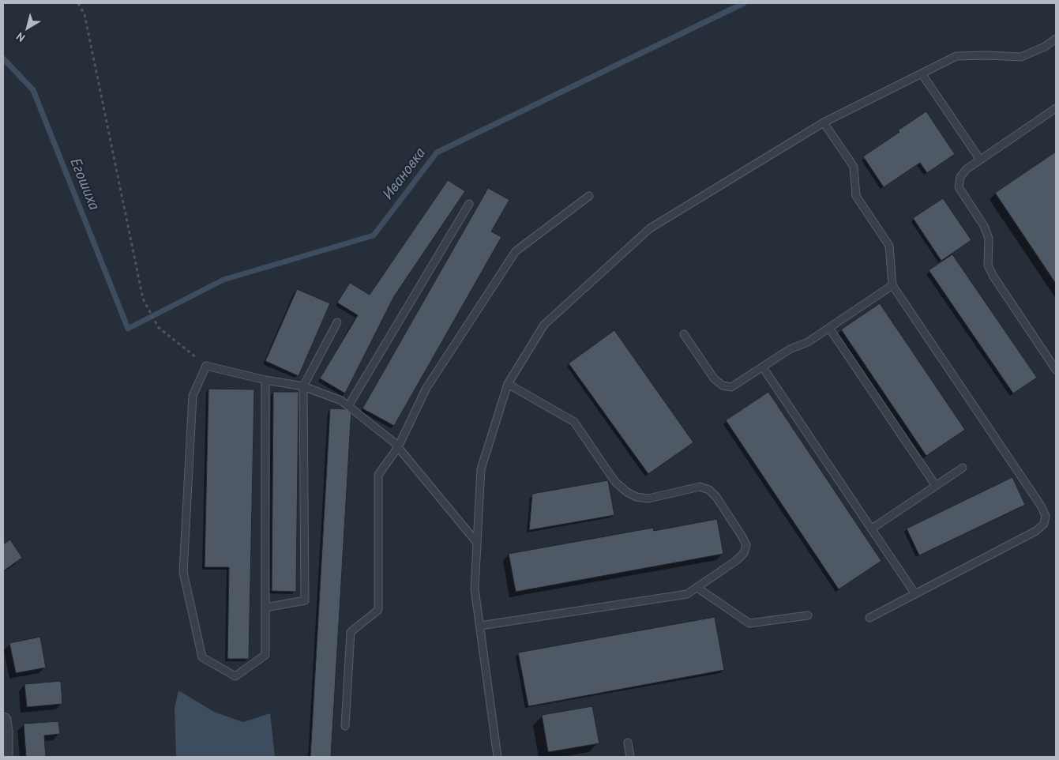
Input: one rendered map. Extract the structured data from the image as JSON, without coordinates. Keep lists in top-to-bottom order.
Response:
{
  "water": ["Ивановка", "Егошиха"],
  "north": "bottom left"
}
